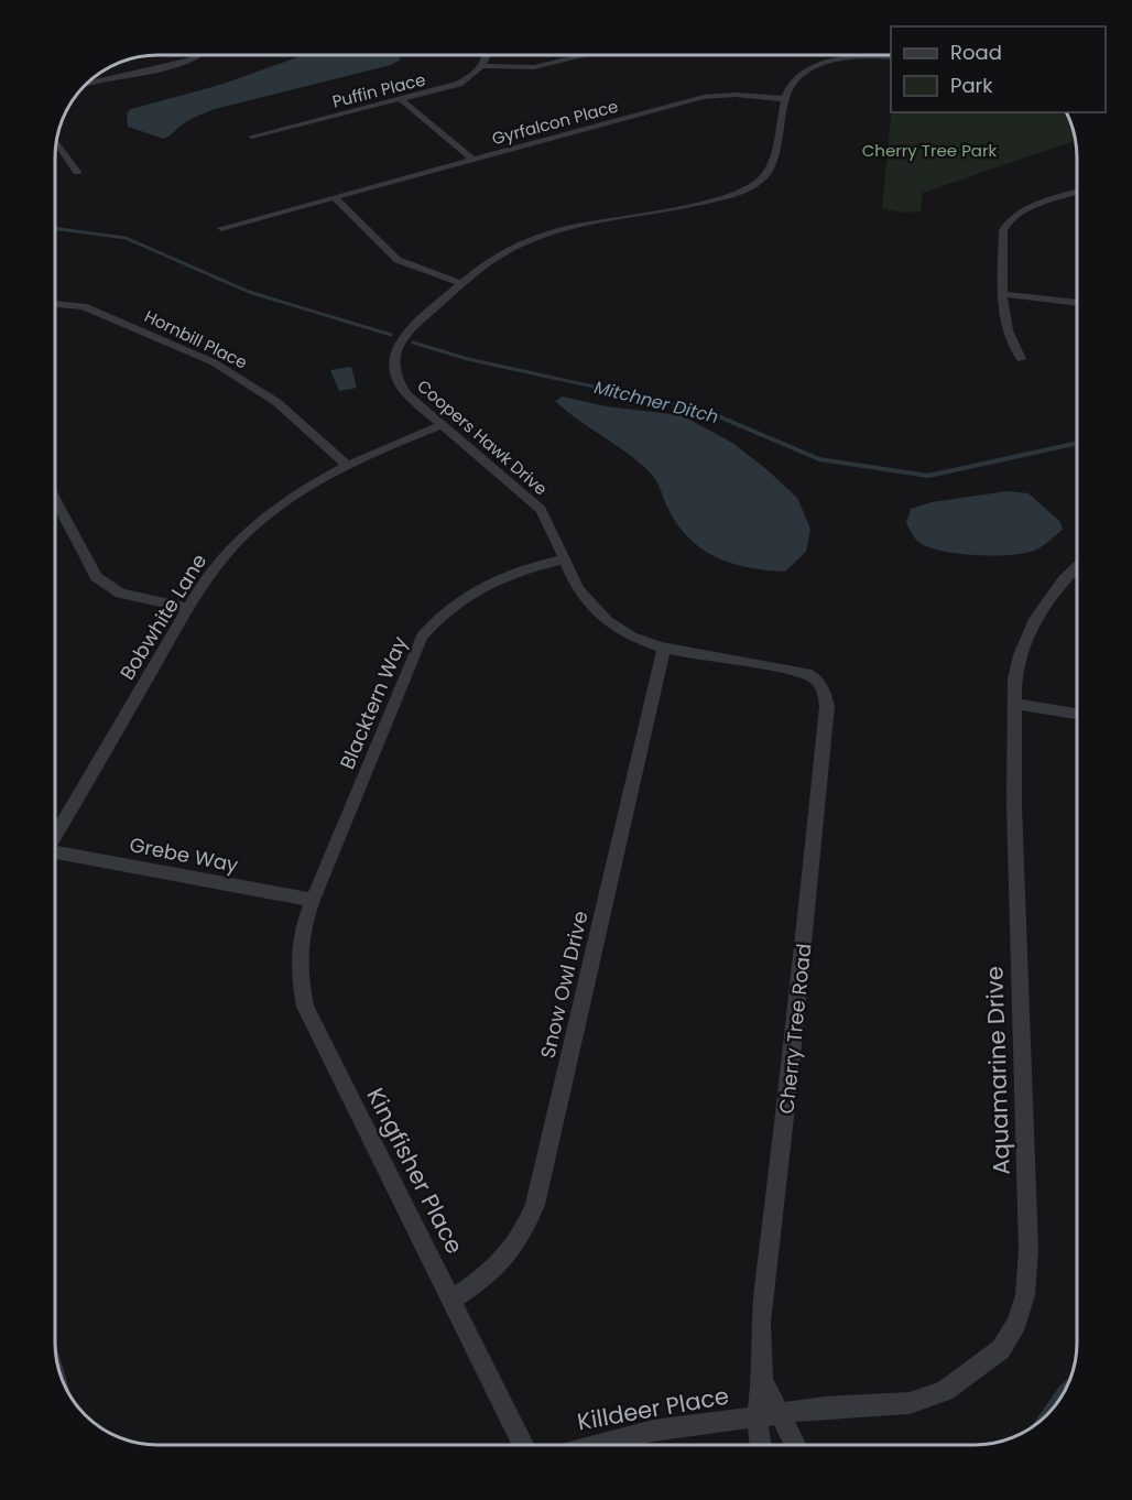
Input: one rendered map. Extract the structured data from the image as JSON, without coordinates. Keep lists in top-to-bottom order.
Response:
{
  "streets": {
    "street": [
      "Puffin Place",
      "Gyrfalcon Place",
      "Hornbill Place",
      "Coopers Hawk Drive",
      "Bobwhite Lane",
      "Blacktern Way",
      "Grebe Way",
      "Snow Owl Drive",
      "Cherry Tree Road",
      "Aquamarine Drive",
      "Kingfisher Place",
      "Killdeer Place"
    ]
  },
  "crossings": [
    ["Gyrfalcon Place", "Coopers Hawk Drive"],
    ["Hornbill Place", "Bobwhite Lane"],
    ["Coopers Hawk Drive", "Bobwhite Lane"],
    ["Coopers Hawk Drive", "Blacktern Way"],
    ["Coopers Hawk Drive", "Snow Owl Drive"],
    ["Coopers Hawk Drive", "Cherry Tree Road"],
    ["Blacktern Way", "Grebe Way"],
    ["Blacktern Way", "Kingfisher Place"],
    ["Grebe Way", "Kingfisher Place"],
    ["Snow Owl Drive", "Kingfisher Place"],
    ["Cherry Tree Road", "Aquamarine Drive"],
    ["Cherry Tree Road", "Killdeer Place"],
    ["Aquamarine Drive", "Killdeer Place"]
  ],
  "water": ["Mitchner Ditch"],
  "parks": ["Cherry Tree Park"],
  "legend": ["Road", "Park"]
}
